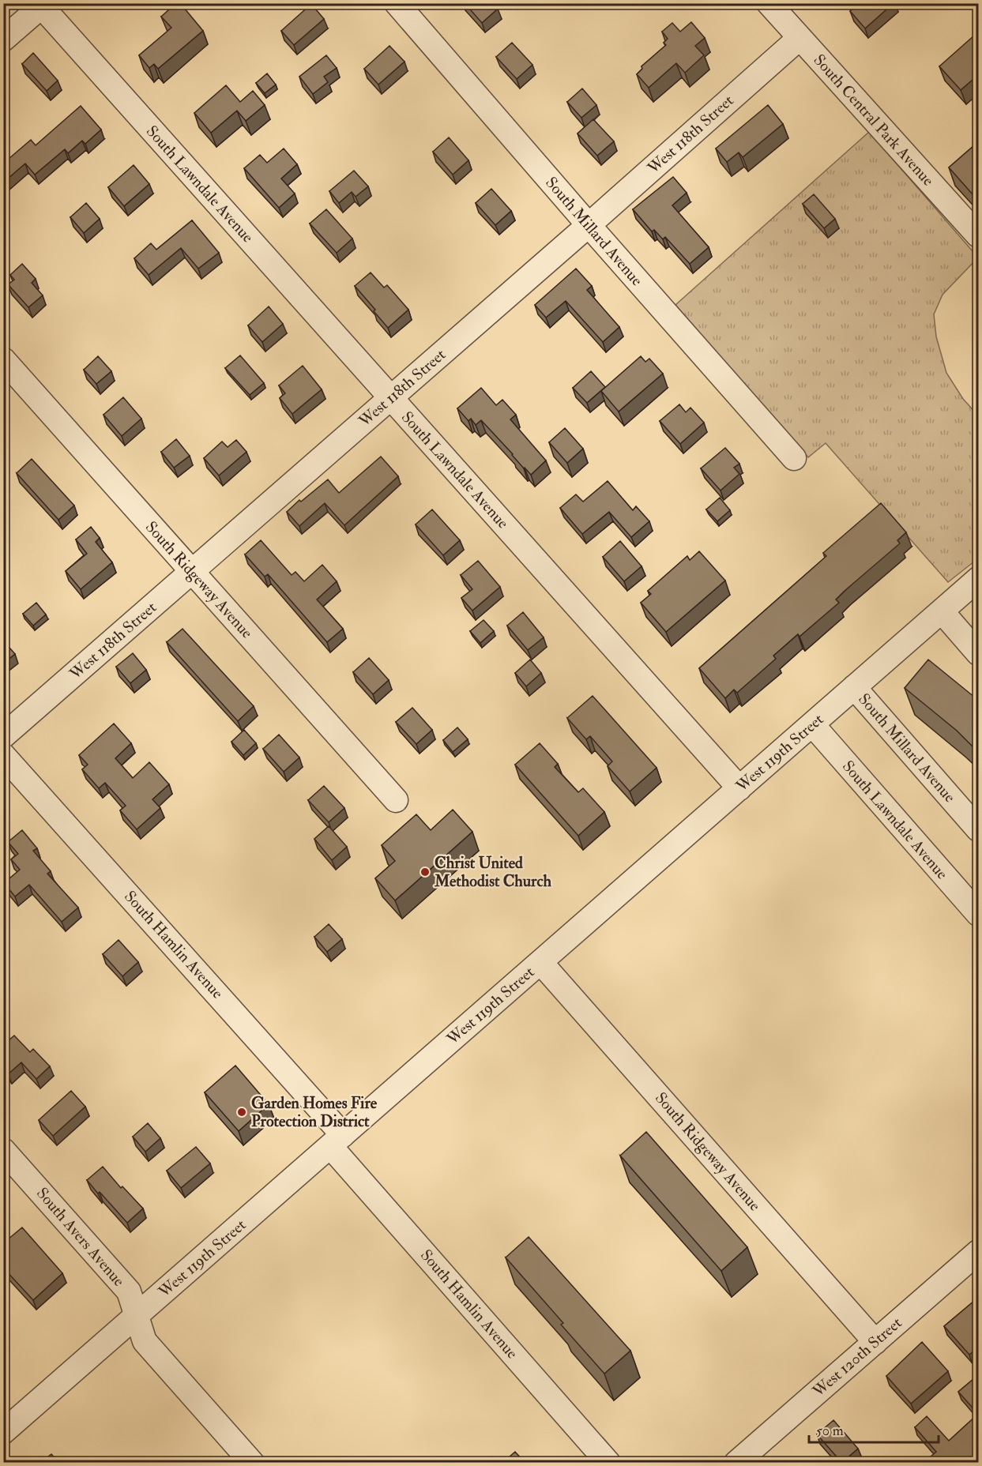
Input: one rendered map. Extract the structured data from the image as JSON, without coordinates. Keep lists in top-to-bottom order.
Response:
{
  "streets": {
    "street": [
      "South Central Park Avenue",
      "West 118th Street",
      "South Lawndale Avenue",
      "South Millard Avenue",
      "South Ridgeway Avenue",
      "West 119th Street",
      "South Hamlin Avenue",
      "South Avers Avenue",
      "West 120th Street"
    ]
  },
  "crossings": [
    ["South Central Park Avenue", "West 118th Street"],
    ["West 118th Street", "South Lawndale Avenue"],
    ["West 118th Street", "South Millard Avenue"],
    ["West 118th Street", "South Ridgeway Avenue"],
    ["South Lawndale Avenue", "West 119th Street"],
    ["South Millard Avenue", "West 119th Street"],
    ["South Ridgeway Avenue", "West 119th Street"],
    ["South Ridgeway Avenue", "West 120th Street"],
    ["West 119th Street", "South Hamlin Avenue"],
    ["West 119th Street", "South Avers Avenue"]
  ],
  "places": ["Christ United Methodist Church", "Garden Homes Fire Protection District"],
  "scale_bar": "50 m"
}
